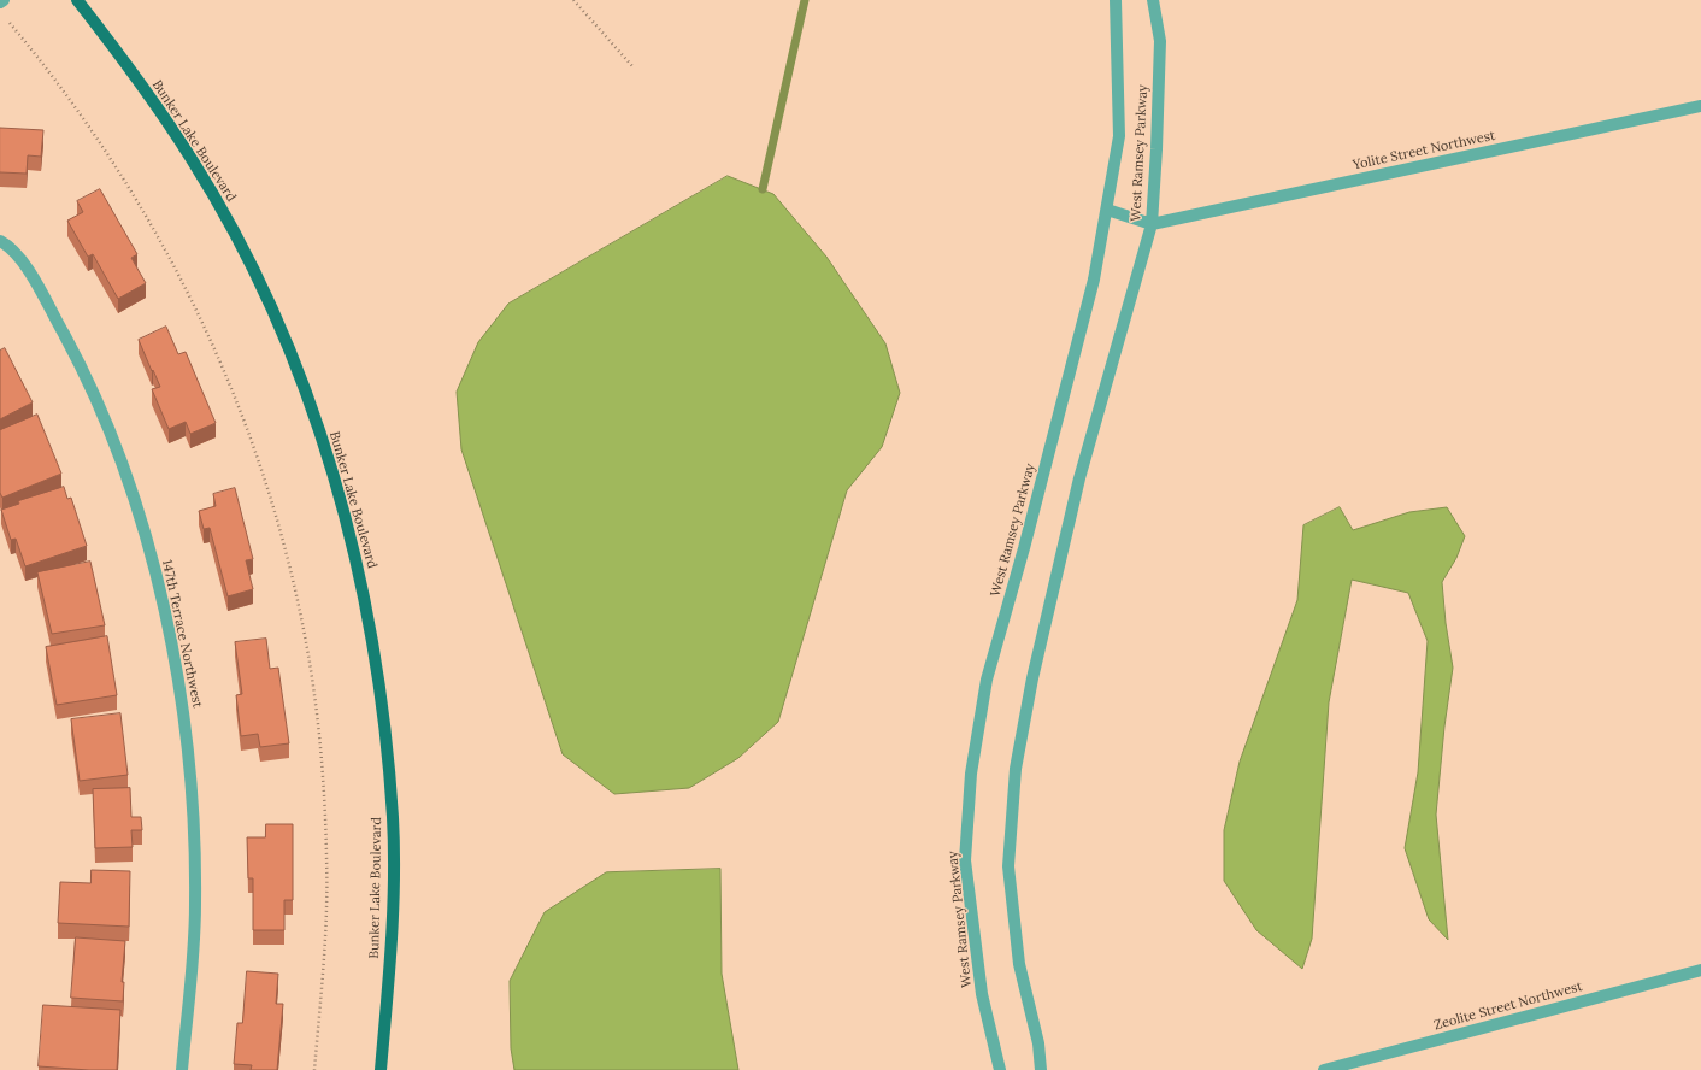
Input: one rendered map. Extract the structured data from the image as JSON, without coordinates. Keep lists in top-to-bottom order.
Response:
{
  "streets": {
    "main road": ["Bunker Lake Boulevard"],
    "street": [
      "Yolite Street Northwest",
      "West Ramsey Parkway",
      "147th Terrace Northwest",
      "Zeolite Street Northwest"
    ]
  },
  "crossings": [
    ["Yolite Street Northwest", "West Ramsey Parkway"]
  ]
}
